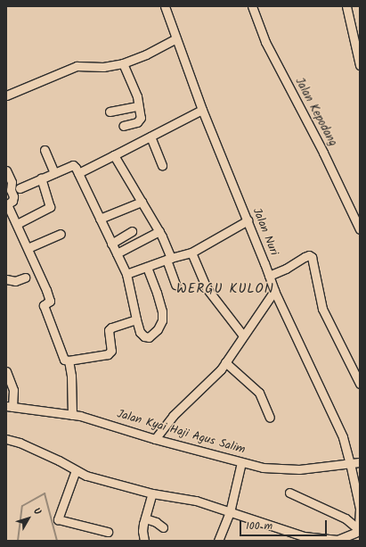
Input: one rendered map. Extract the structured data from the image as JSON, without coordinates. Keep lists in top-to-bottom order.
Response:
{
  "streets": {
    "street": ["Jalan Kepodang", "Jalan Nuri", "Jalan Kyai Haji Agus Salim"]
  },
  "crossings": [
    ["Jalan Nuri", "Jalan Kyai Haji Agus Salim"]
  ],
  "districts": ["WERGU KULON"],
  "scale_bar": "100 m",
  "north": "top right"
}
